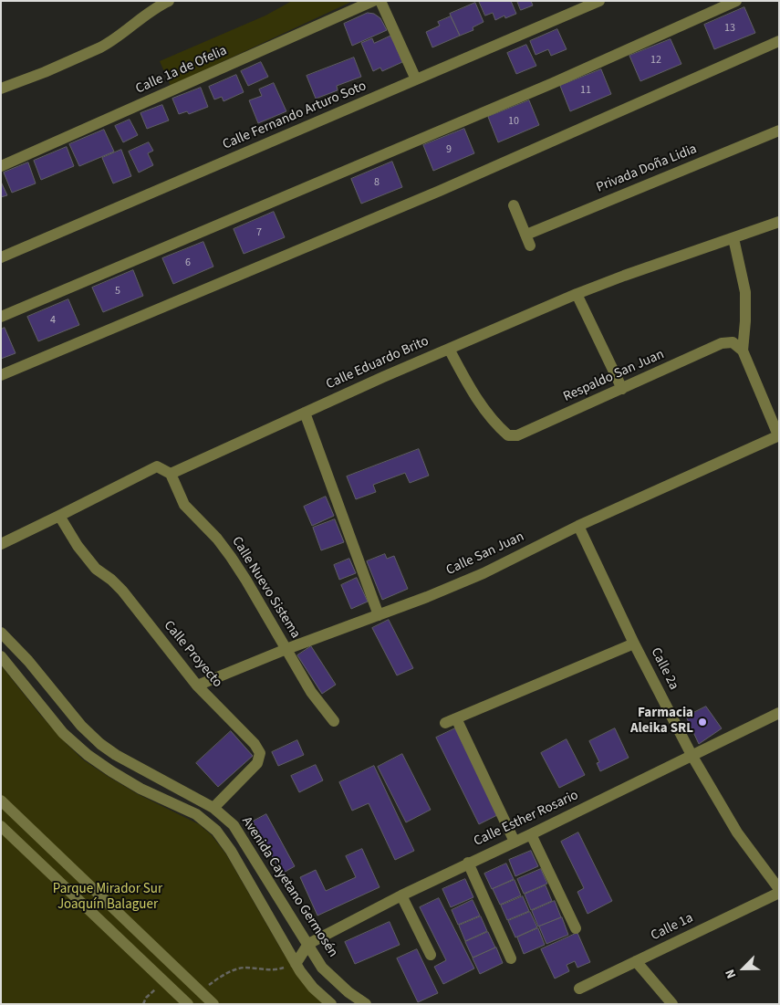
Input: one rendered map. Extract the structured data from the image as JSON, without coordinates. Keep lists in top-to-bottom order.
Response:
{
  "streets": {
    "street": [
      "Calle 1a de Ofelia",
      "Calle Fernando Arturo Soto",
      "Privada Doña Lidia",
      "Calle Eduardo Brito",
      "Respaldo San Juan",
      "Calle San Juan",
      "Calle Nuevo Sistema",
      "Calle Proyecto",
      "Calle 2a",
      "Calle Esther Rosario",
      "Avenida Cayetano Germosén",
      "Calle 1a"
    ]
  },
  "crossings": [
    ["Calle Eduardo Brito", "Respaldo San Juan"],
    ["Calle Eduardo Brito", "Calle Nuevo Sistema"],
    ["Calle San Juan", "Calle Nuevo Sistema"],
    ["Calle San Juan", "Calle Proyecto"],
    ["Calle San Juan", "Calle 2a"],
    ["Calle Proyecto", "Avenida Cayetano Germosén"],
    ["Calle 2a", "Calle Esther Rosario"],
    ["Calle Esther Rosario", "Avenida Cayetano Germosén"]
  ],
  "parks": ["Parque Mirador Sur Joaquín Balaguer"],
  "places": ["Farmacia Aleika SRL"],
  "house_numbers": [
    "13",
    "12",
    "11",
    "10",
    "9",
    "8",
    "7",
    "6",
    "5",
    "4"
  ],
  "north": "bottom left"
}
